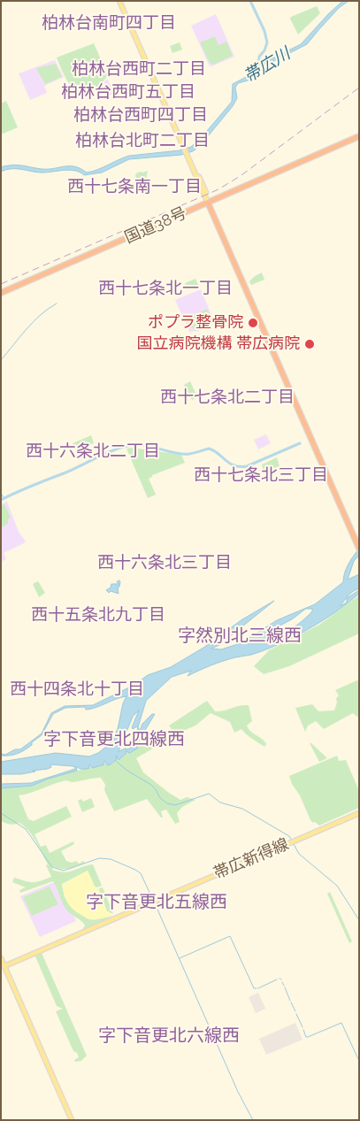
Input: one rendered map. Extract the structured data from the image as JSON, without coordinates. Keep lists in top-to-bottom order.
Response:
{
  "streets": {
    "highway": ["国道38号"],
    "main road": ["帯広新得線"]
  },
  "districts": [
    "柏林台南町四丁目",
    "柏林台西町二丁目",
    "柏林台西町五丁目",
    "柏林台西町四丁目",
    "柏林台北町二丁目",
    "西十七条南一丁目",
    "西十七条北一丁目",
    "西十七条北二丁目",
    "西十六条北二丁目",
    "西十七条北三丁目",
    "西十六条北三丁目",
    "西十五条北九丁目",
    "字然別北三線西",
    "西十四条北十丁目",
    "字下音更北四線西",
    "字下音更北五線西",
    "字下音更北六線西"
  ],
  "water": ["帯広川"],
  "places": ["ポプラ整骨院", "国立病院機構 帯広病院"]
}
